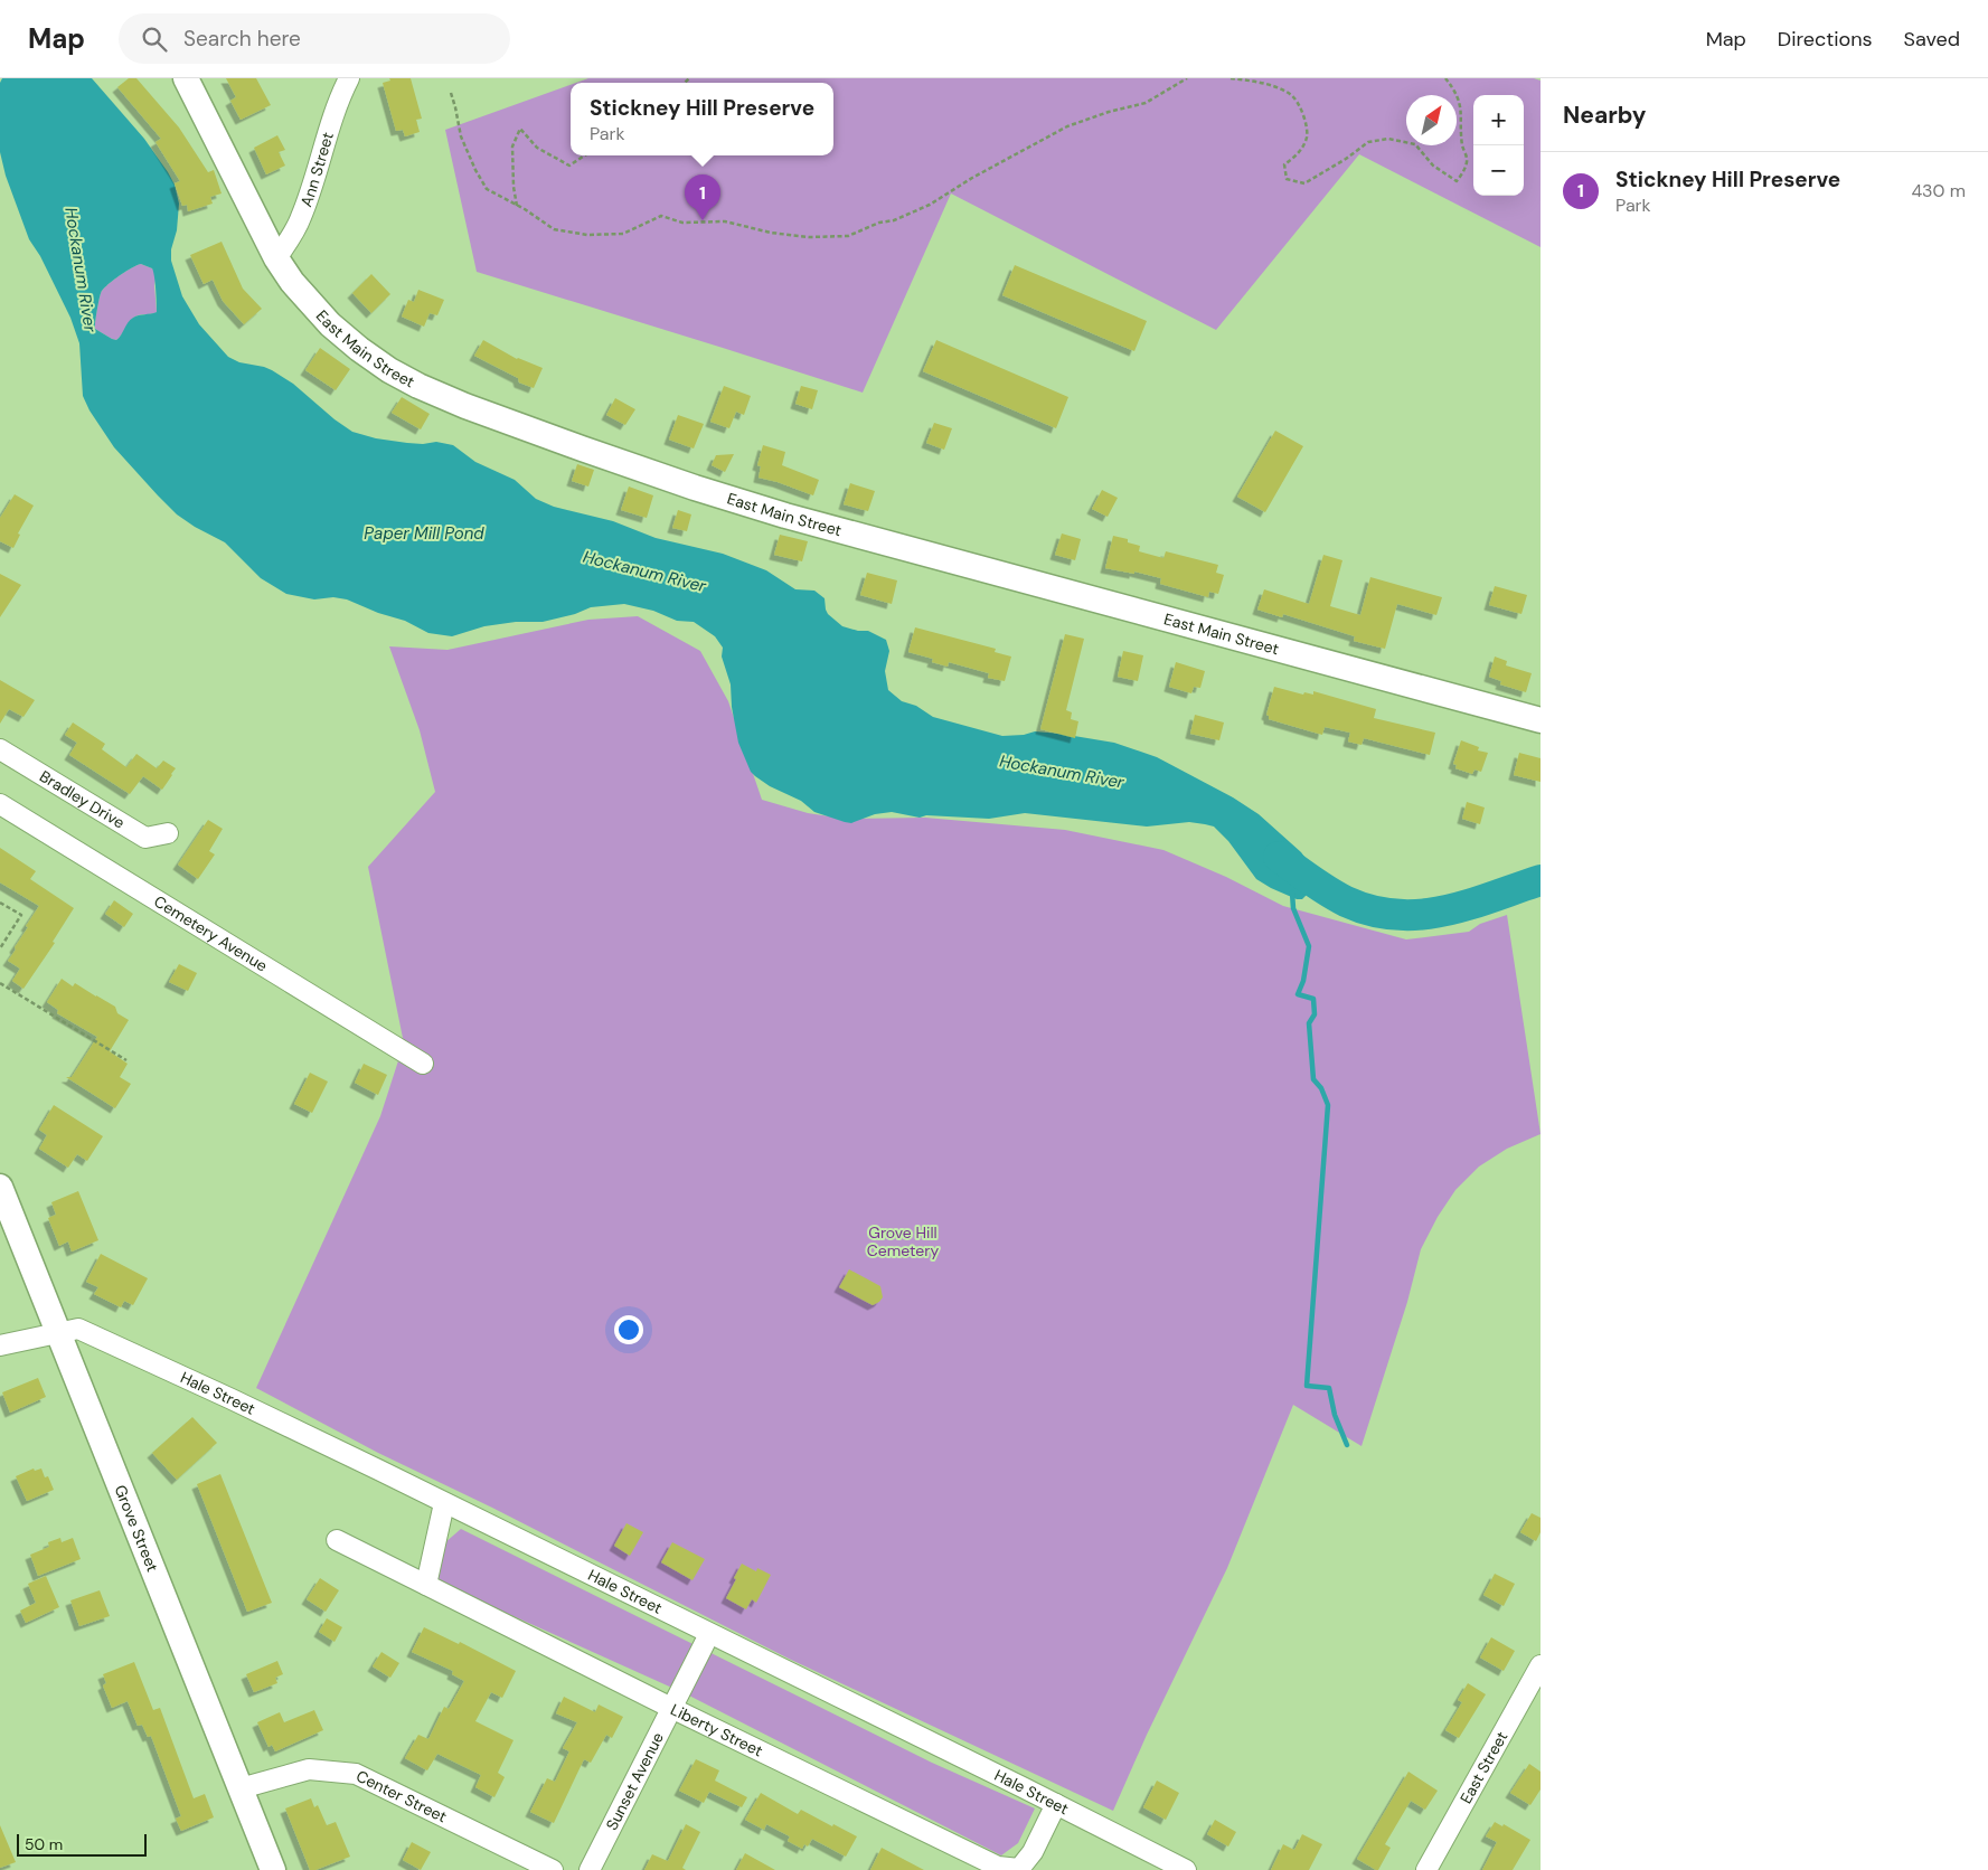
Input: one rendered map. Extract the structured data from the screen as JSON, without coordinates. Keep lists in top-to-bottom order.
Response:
{
  "streets": {
    "main road": ["East Main Street", "Grove Street"],
    "street": [
      "Ann Street",
      "Bradley Drive",
      "Cemetery Avenue",
      "Hale Street",
      "Liberty Street",
      "East Street",
      "Sunset Avenue",
      "Center Street"
    ]
  },
  "crossings": [
    ["Ann Street", "East Main Street"],
    ["Hale Street", "Grove Street"],
    ["Hale Street", "Liberty Street"],
    ["Hale Street", "Sunset Avenue"],
    ["Grove Street", "Center Street"],
    ["Liberty Street", "Sunset Avenue"]
  ],
  "water": ["Hockanum River", "Paper Mill Pond"],
  "parks": ["Grove Hill Cemetery"],
  "scale_bar": "50 m",
  "north": "top right",
  "page": {
    "header": "Map",
    "search": "Search here",
    "nav": ["Map", "Directions", "Saved"],
    "heading": "Nearby",
    "popup": ["Stickney Hill Preserve", "Park"],
    "map_buttons": ["+", "−"],
    "list": [
      {
        "mark": "1",
        "name": "Stickney Hill Preserve",
        "note": "Park",
        "value": "430 m"
      }
    ],
    "pins": "1",
    "scale": "50 m"
  }
}
